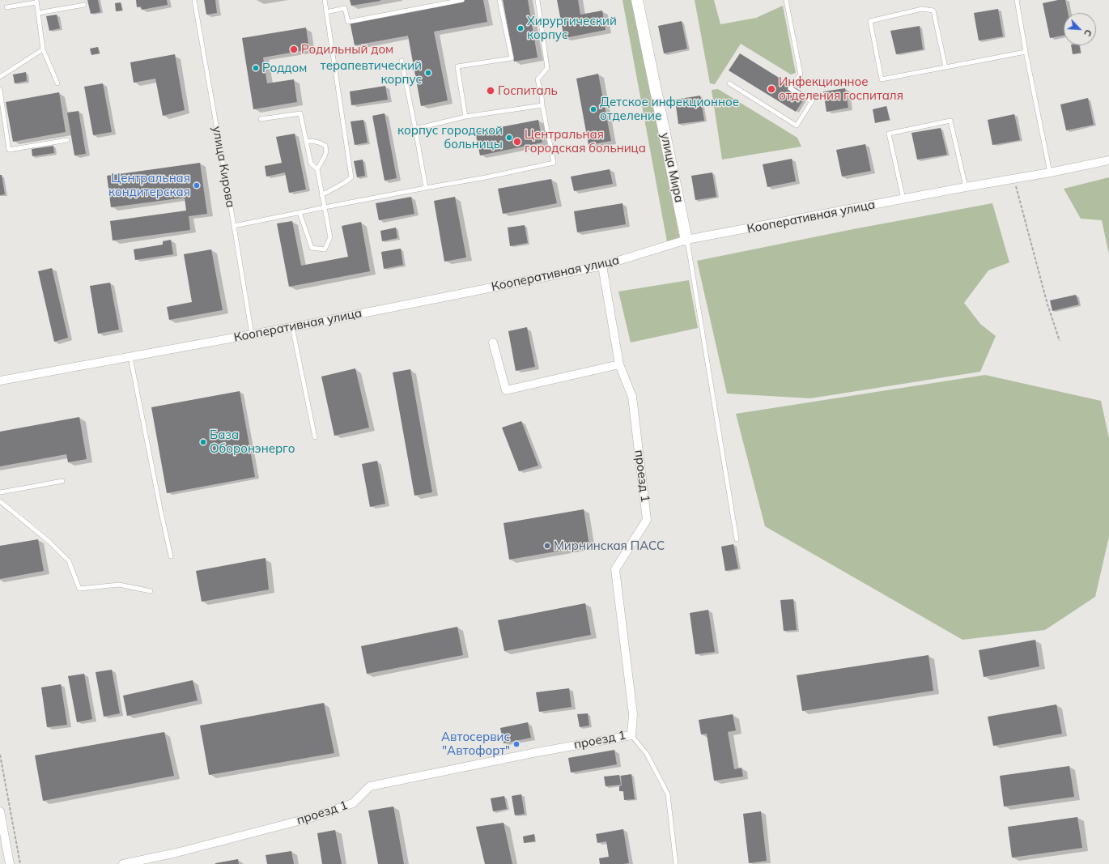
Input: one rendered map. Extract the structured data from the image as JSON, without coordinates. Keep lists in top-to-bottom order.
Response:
{
  "streets": {
    "street": ["улица Мира", "Кооперативная улица", "проезд 1"],
    "lane": ["улица Кирова"]
  },
  "crossings": [
    ["улица Кирова", "Кооперативная улица"],
    ["улица Мира", "Кооперативная улица"],
    ["Кооперативная улица", "проезд 1"]
  ],
  "places": [
    "Хирургический корпус",
    "Родильный дом",
    "Роддом",
    "терапевтический корпус",
    "Инфекционное отделения госпиталя",
    "Госпиталь",
    "Детское инфекционное отделение",
    "корпус городской больницы",
    "Центральная городская больница",
    "Центральная кондитерская",
    "База Оборонэнерго",
    "Мирнинская ПАСС",
    "Автосервис \"Автофорт\""
  ],
  "north": "bottom right"
}
